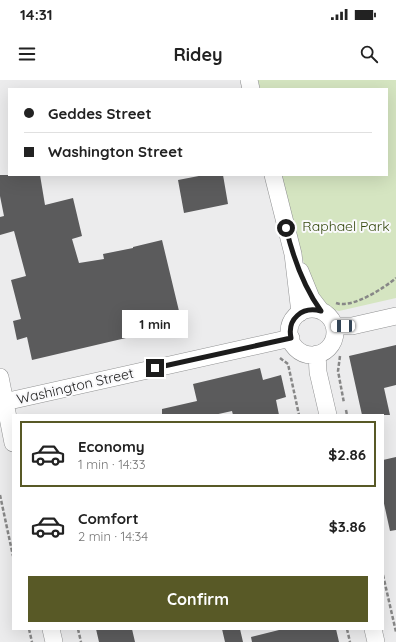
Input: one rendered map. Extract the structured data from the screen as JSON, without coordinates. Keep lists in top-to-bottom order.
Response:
{
  "streets": {
    "street": ["Washington Street"]
  },
  "parks": ["Raphael Park"],
  "page": {
    "status": "14:31",
    "header": "Ridey",
    "banner": ["Geddes Street", "Washington Street"],
    "bubble": "1 min",
    "list": [
      {
        "name": "Economy",
        "note": "1 min · 14:33",
        "value": "$2.86"
      },
      {
        "name": "Comfort",
        "note": "2 min · 14:34",
        "value": "$3.86"
      }
    ],
    "buttons": "Confirm"
  }
}
